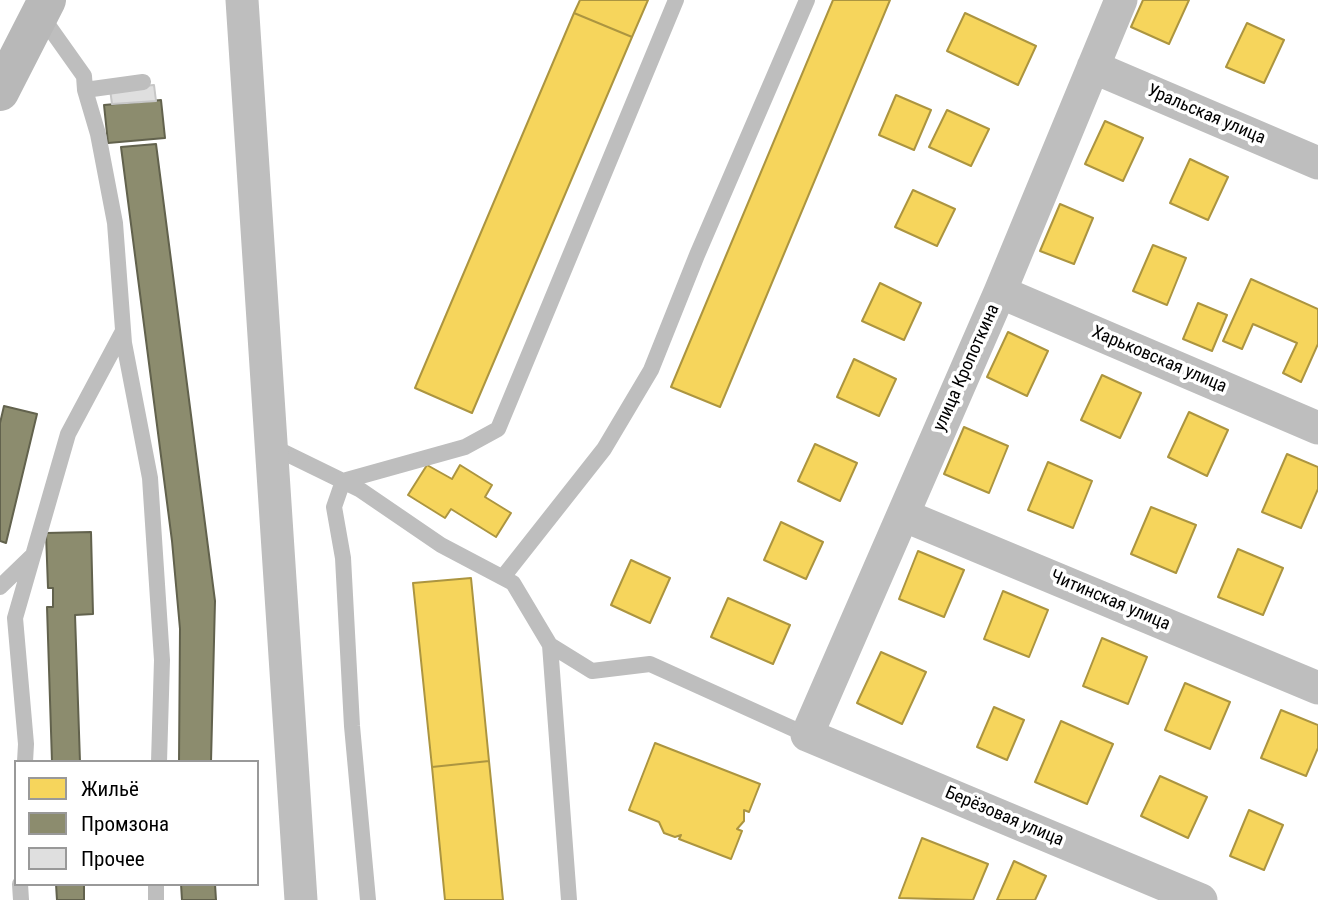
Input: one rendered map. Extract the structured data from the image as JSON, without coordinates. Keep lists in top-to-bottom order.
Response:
{
  "streets": {
    "street": [
      "Уральская улица",
      "Харьковская улица",
      "улица Кропоткина",
      "Читинская улица",
      "Берёзовая улица"
    ]
  },
  "crossings": [
    ["Уральская улица", "улица Кропоткина"],
    ["Харьковская улица", "улица Кропоткина"],
    ["улица Кропоткина", "Читинская улица"],
    ["улица Кропоткина", "Берёзовая улица"]
  ],
  "legend": ["Жильё", "Промзона", "Прочее"]
}
